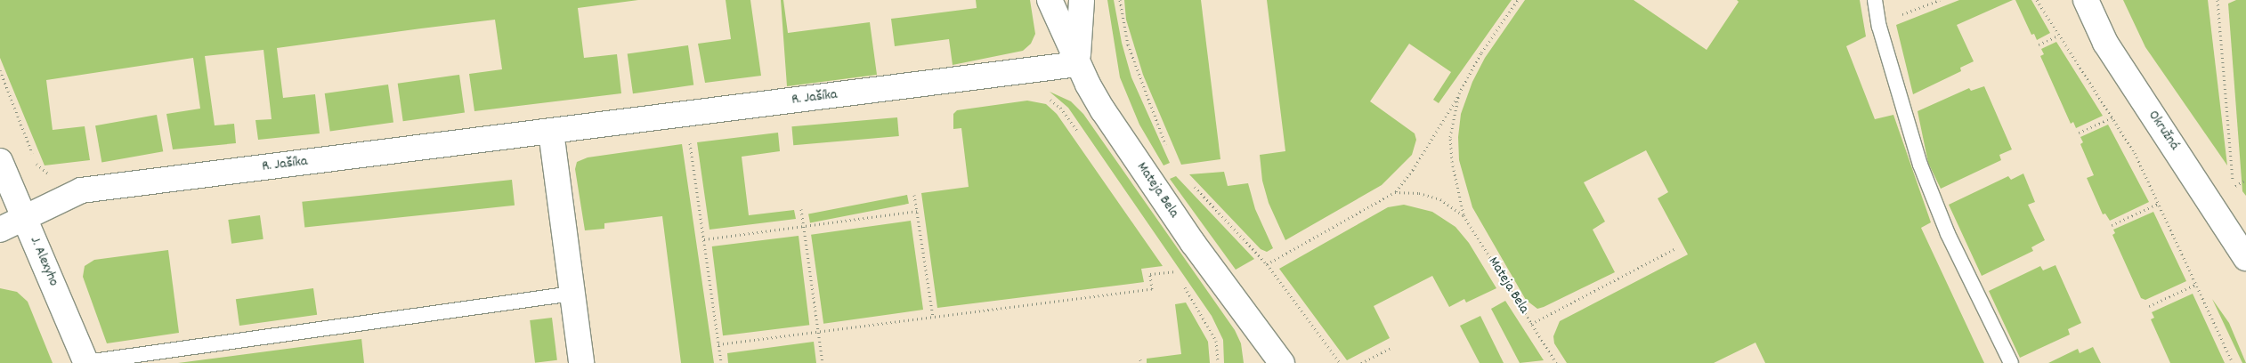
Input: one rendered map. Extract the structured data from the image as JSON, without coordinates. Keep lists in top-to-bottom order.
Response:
{
  "streets": {
    "street": [
      "R. Jašíka",
      "Okružná",
      "Mateja Bela",
      "J. Alexyho"
    ]
  },
  "crossings": [
    ["R. Jašíka", "Mateja Bela"],
    ["R. Jašíka", "J. Alexyho"]
  ]
}
